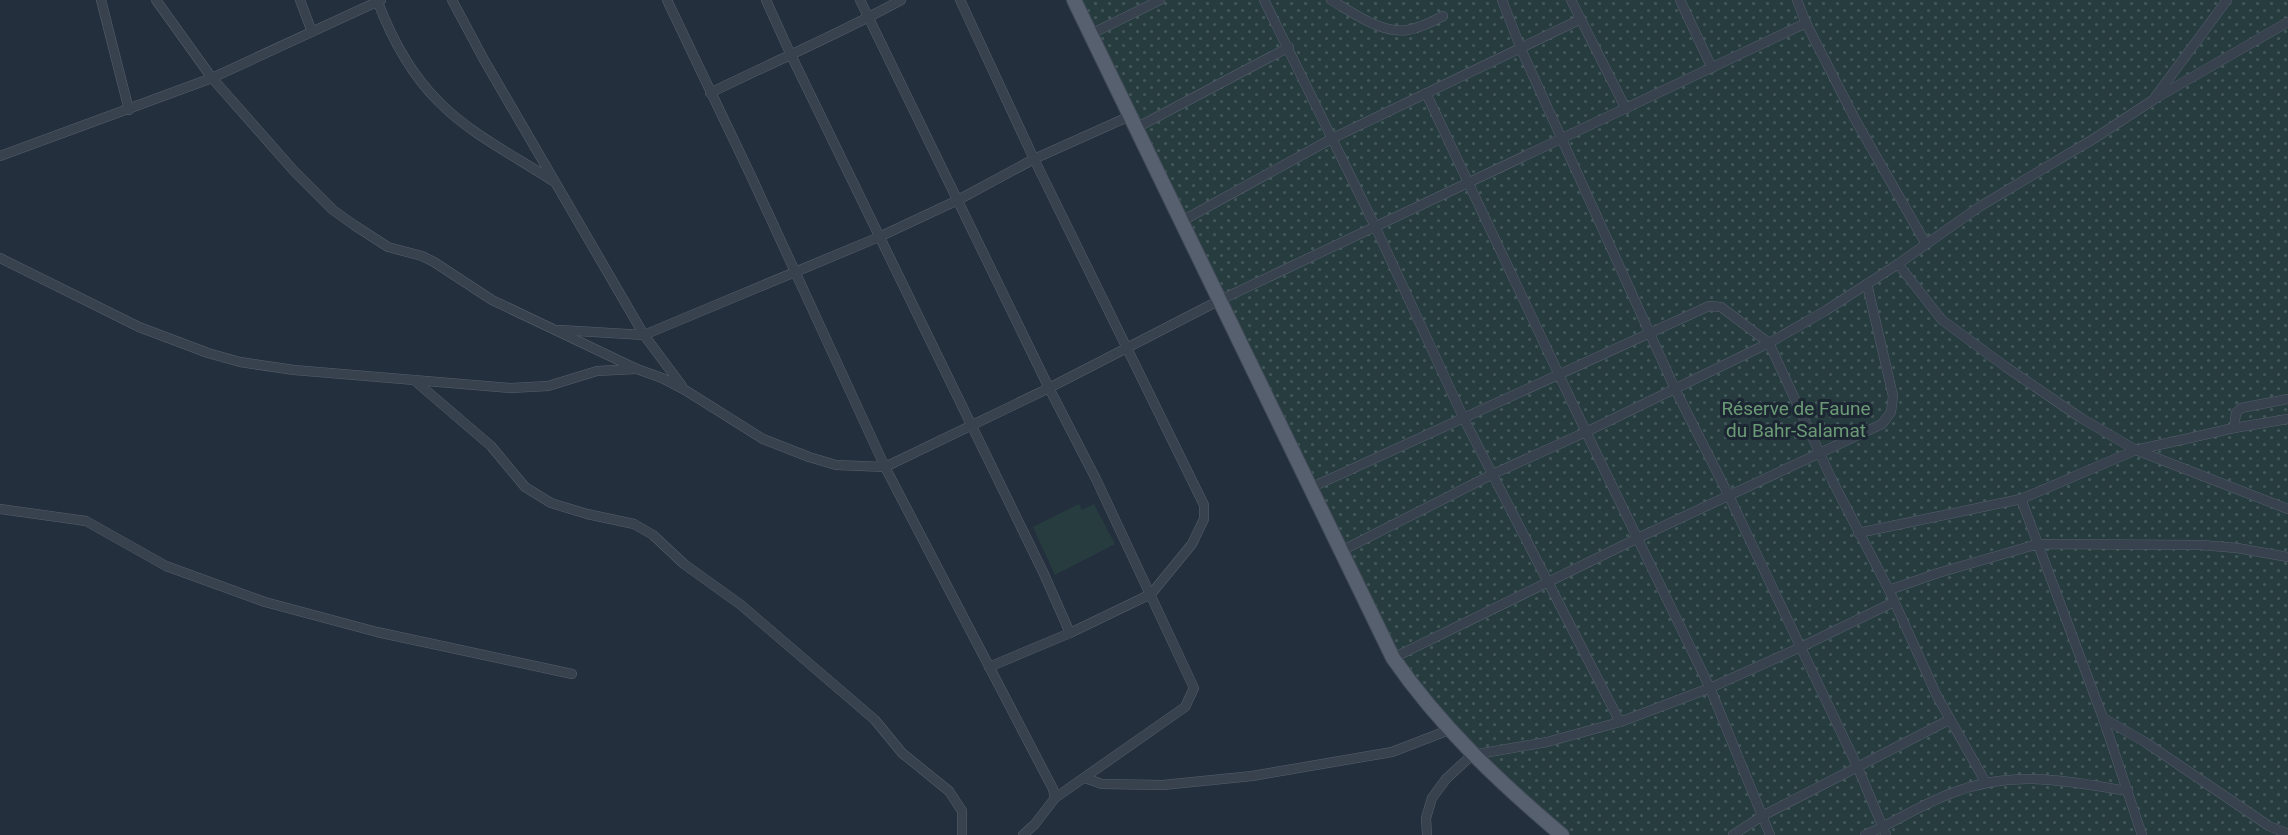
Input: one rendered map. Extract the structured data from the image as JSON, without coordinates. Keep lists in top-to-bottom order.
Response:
{
  "parks": ["Réserve de Faune du Bahr-Salamat"]
}
